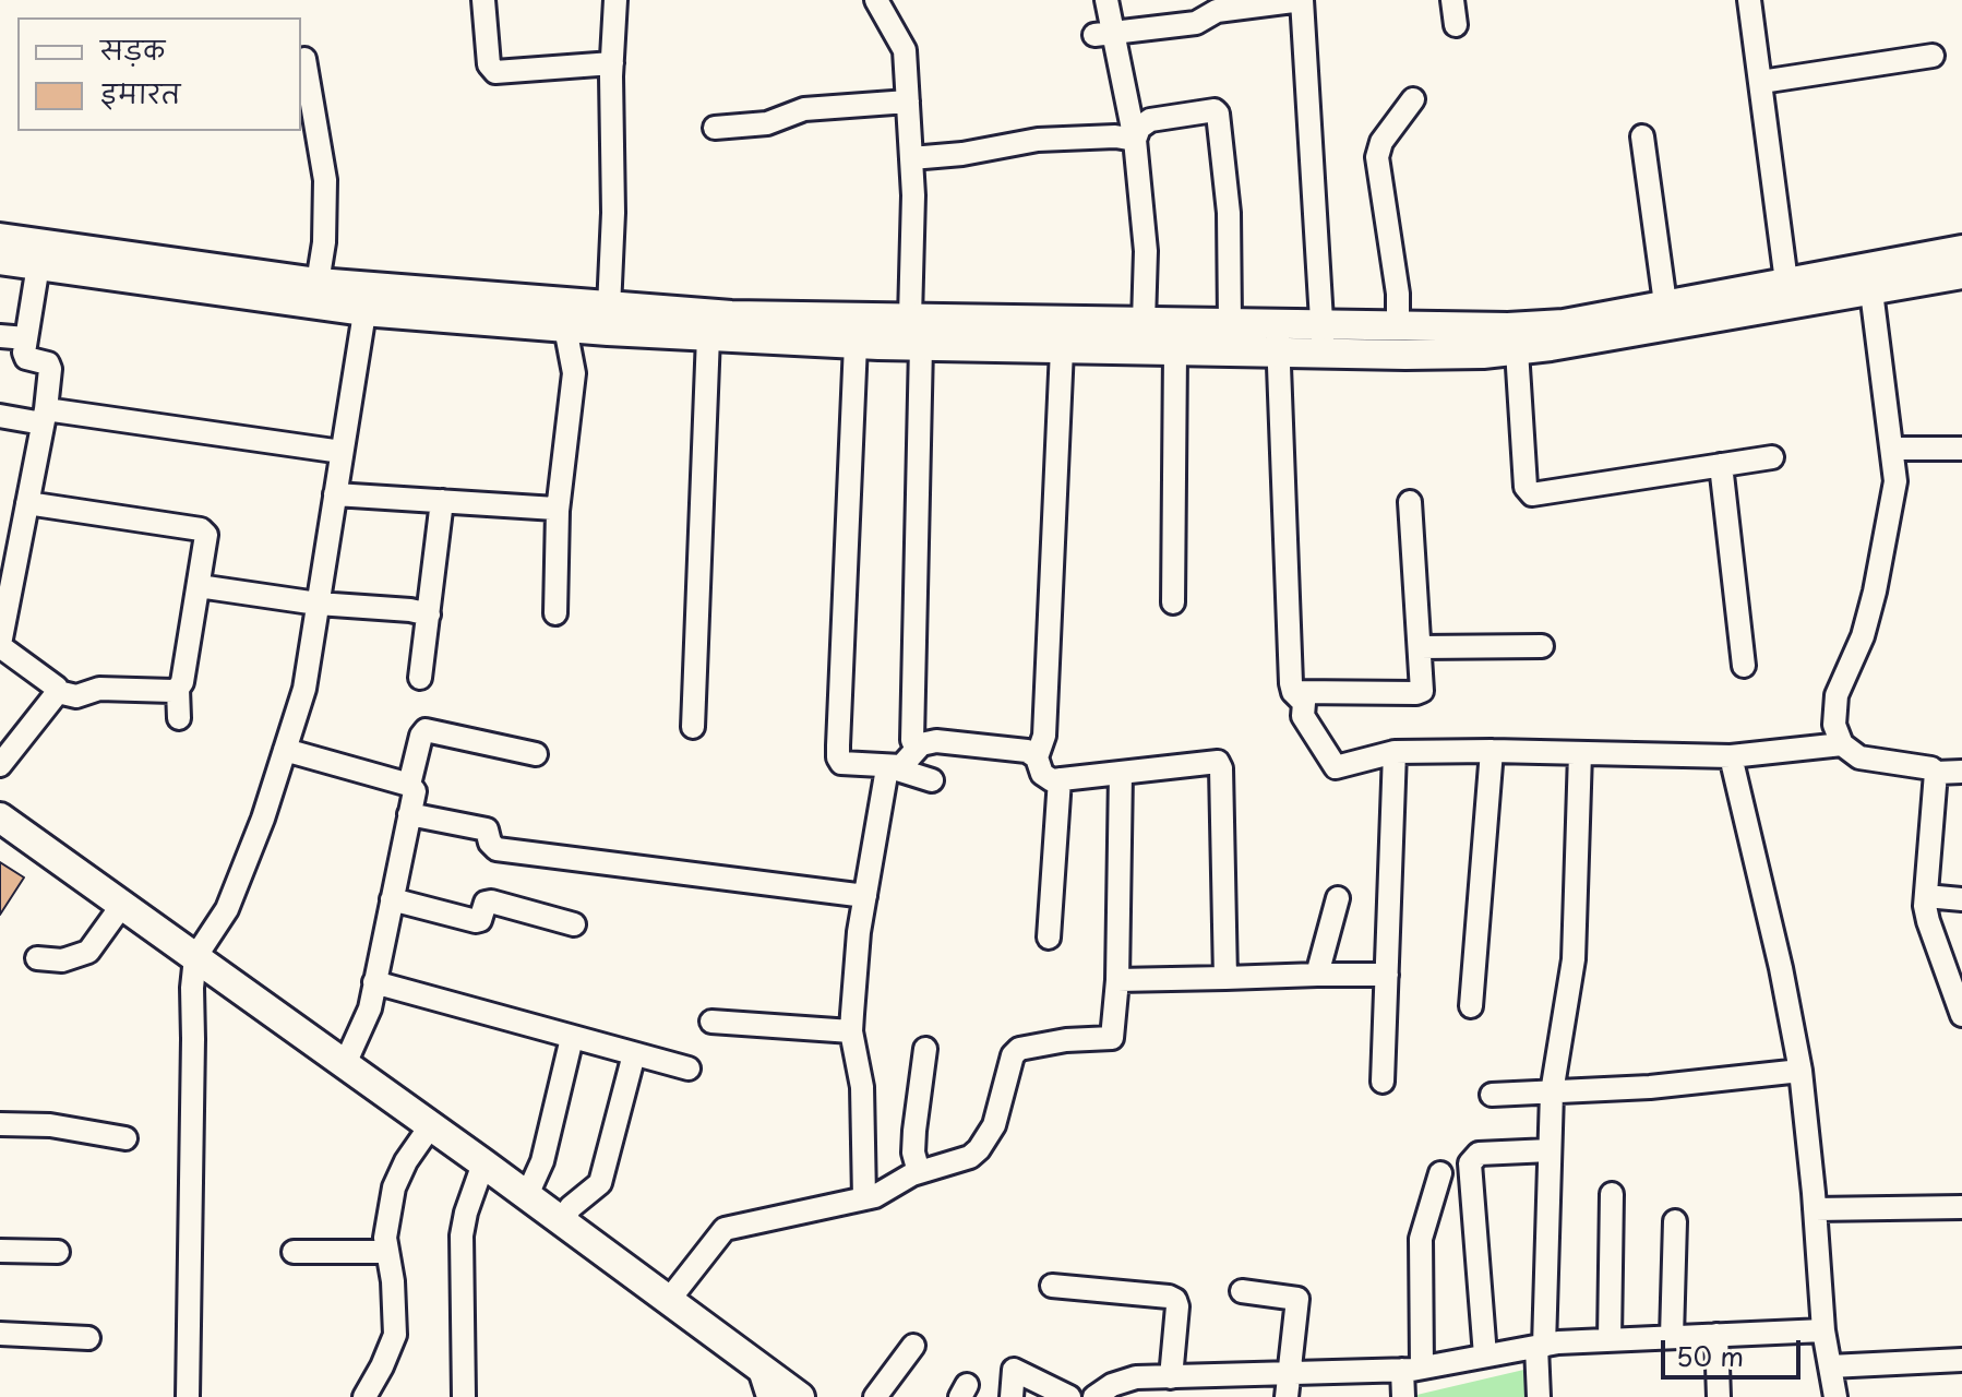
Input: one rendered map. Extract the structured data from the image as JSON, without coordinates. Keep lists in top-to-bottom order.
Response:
{
  "legend": ["सड़क", "इमारत"],
  "scale_bar": "50 m"
}
